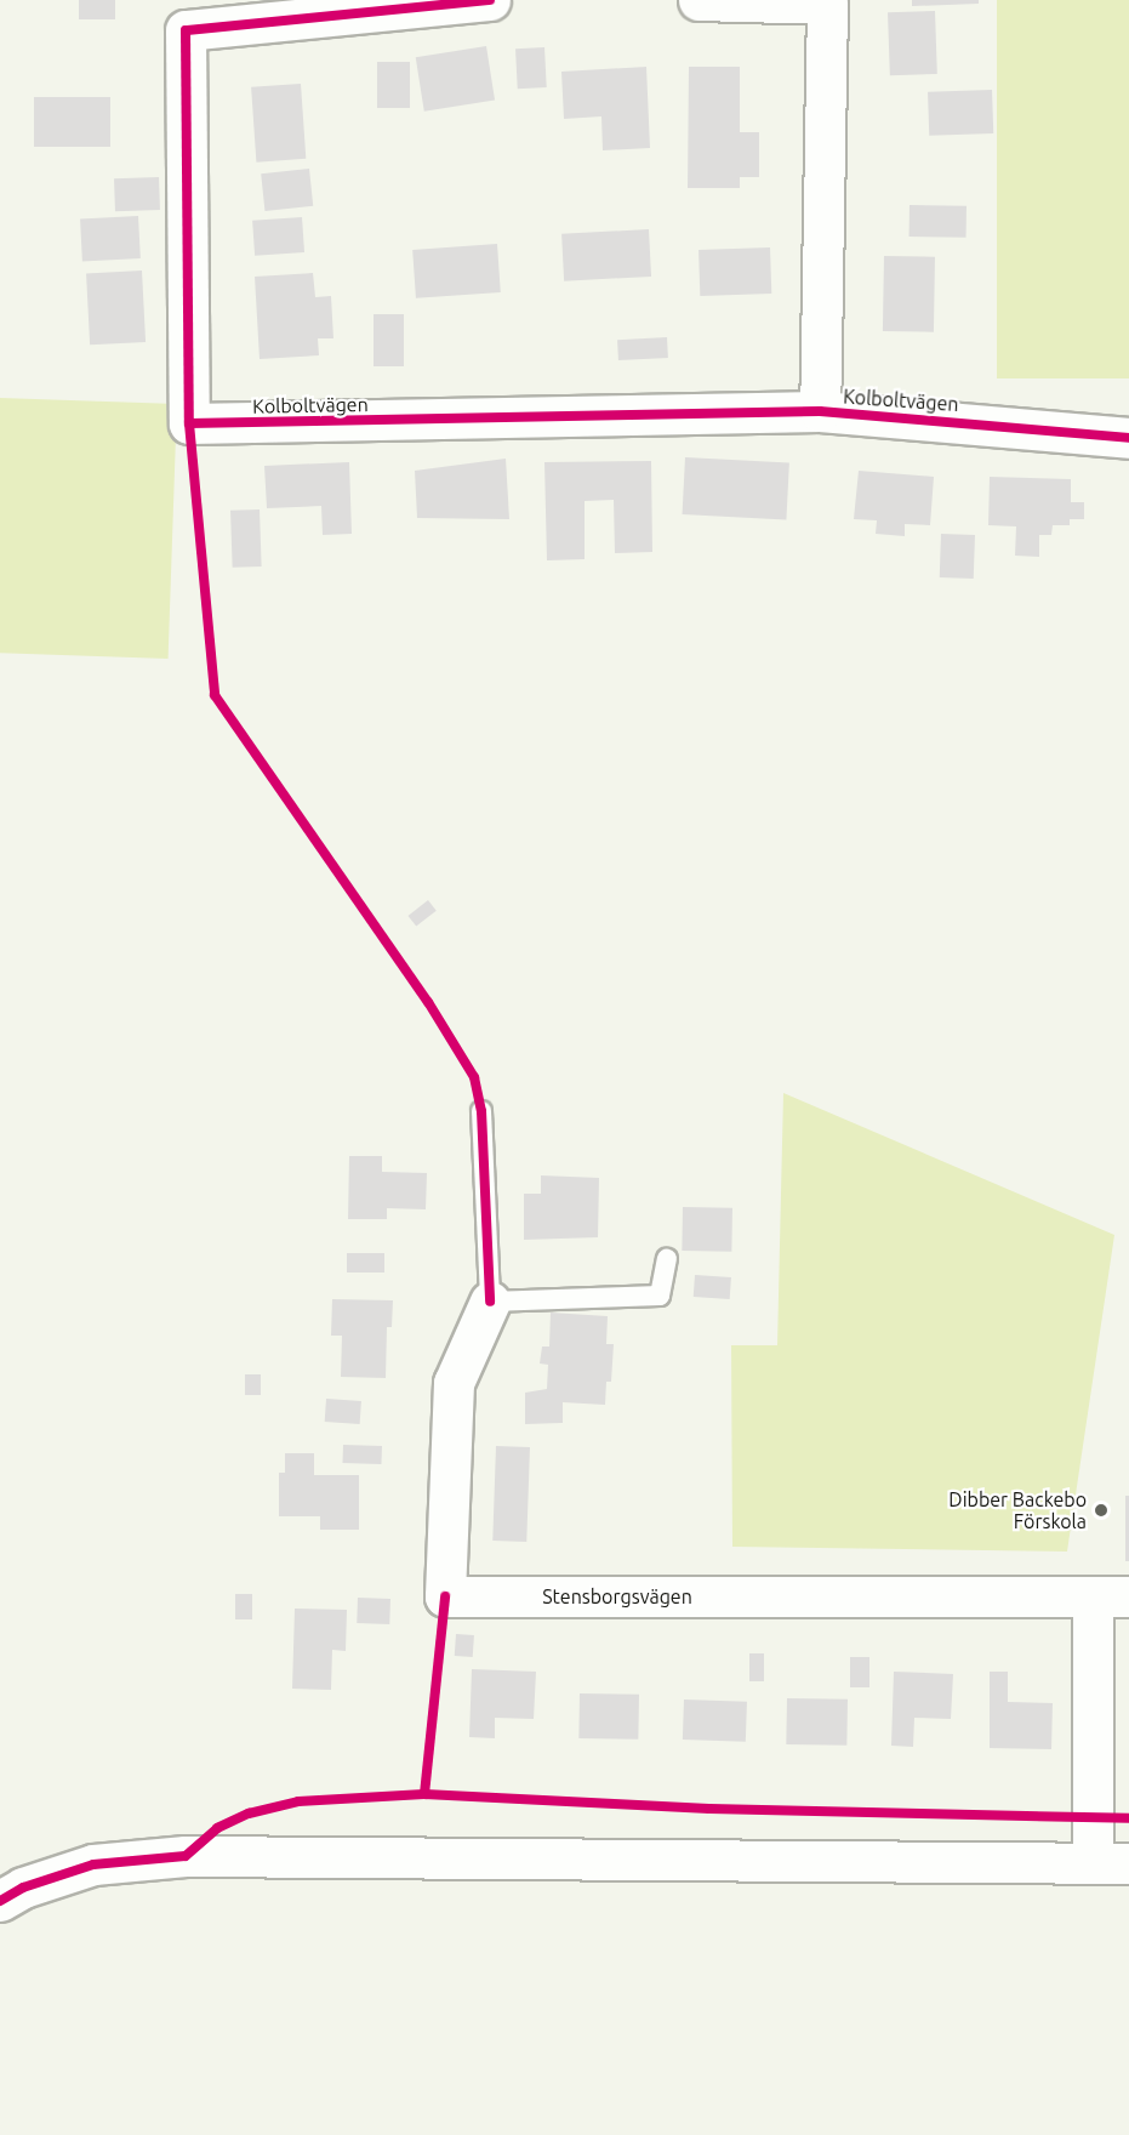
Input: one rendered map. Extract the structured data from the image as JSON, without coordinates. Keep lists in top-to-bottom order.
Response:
{
  "streets": {
    "street": ["Kolboltvägen", "Stensborgsvägen"]
  },
  "places": ["Dibber Backebo Förskola"]
}
